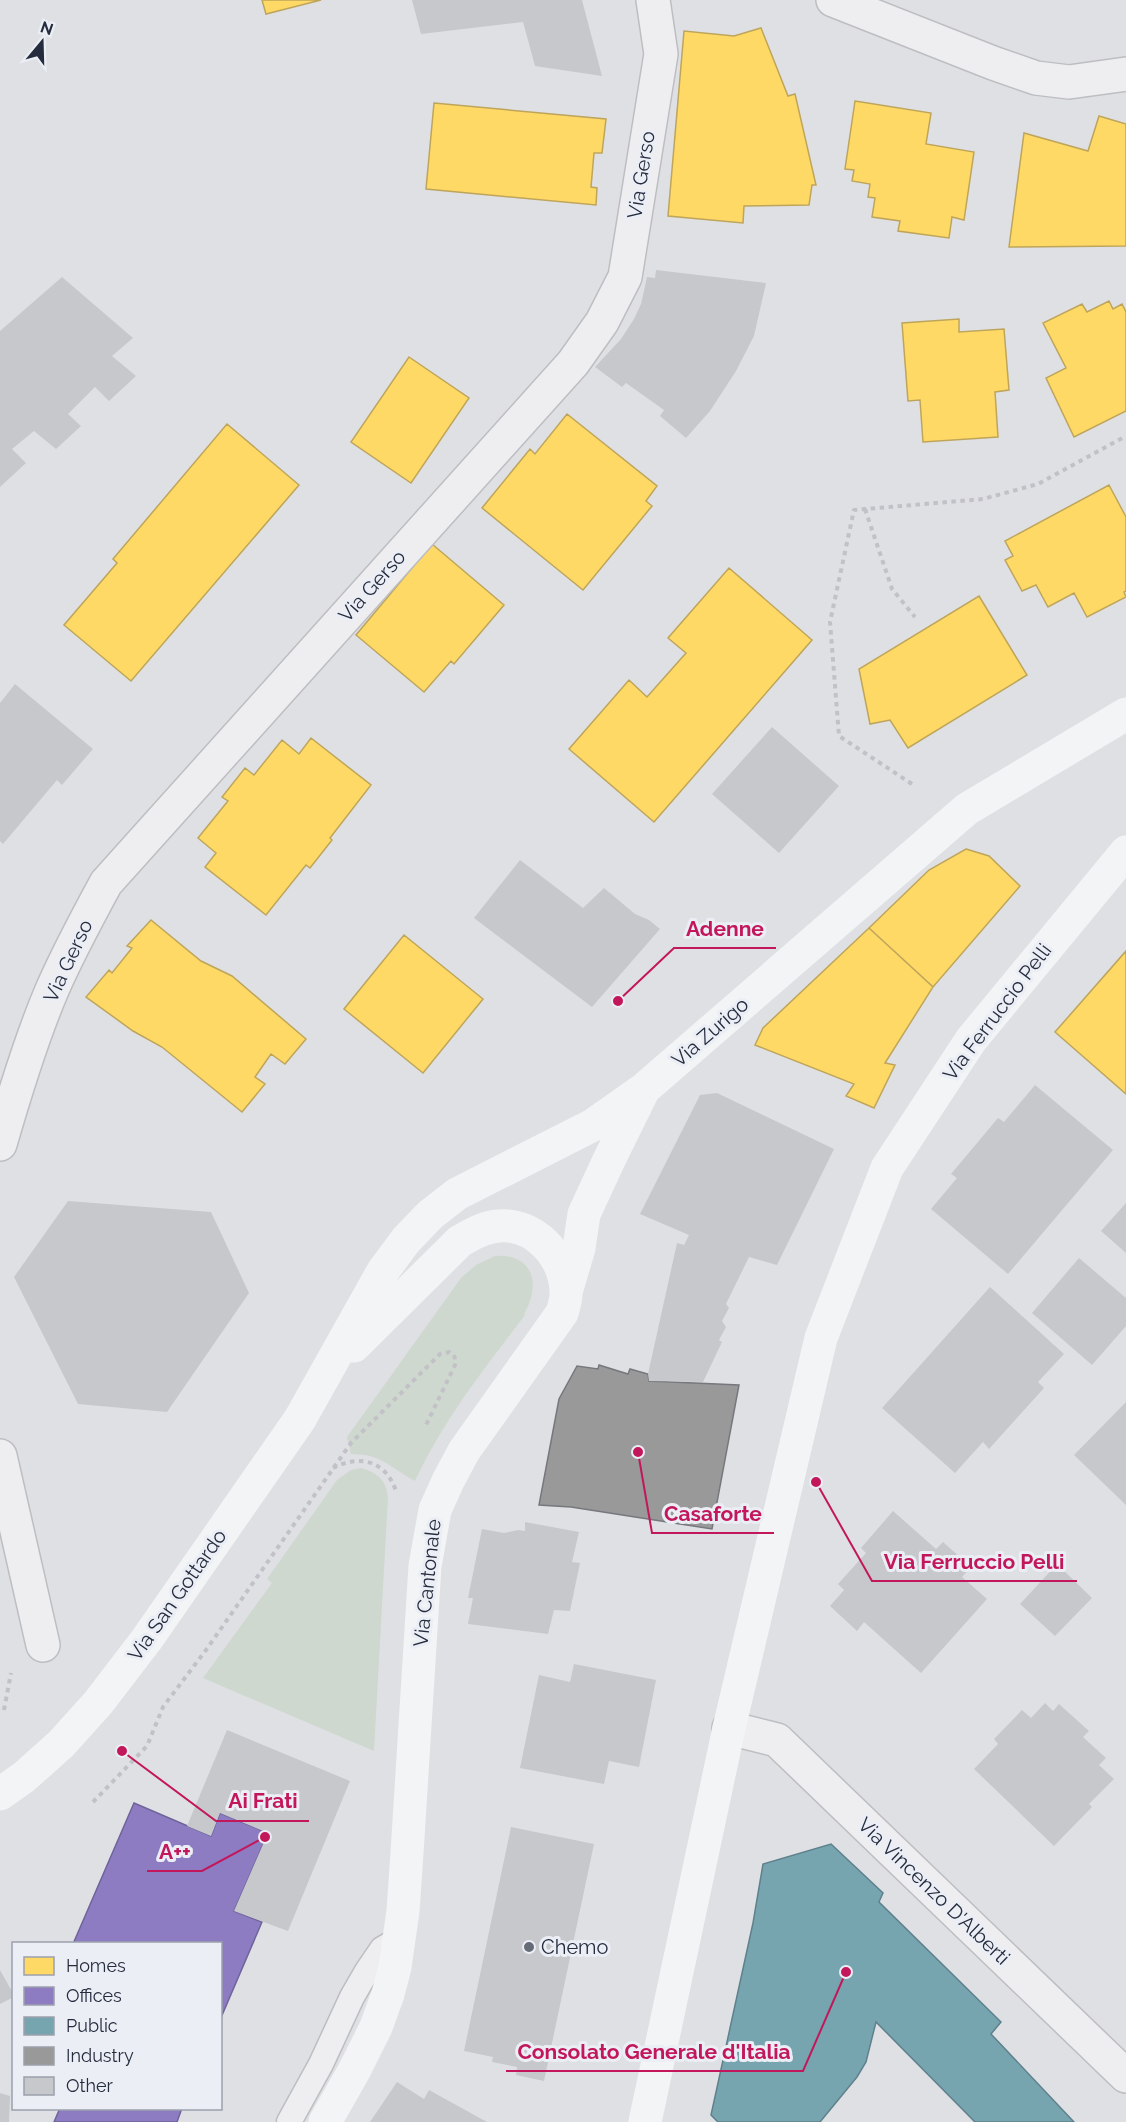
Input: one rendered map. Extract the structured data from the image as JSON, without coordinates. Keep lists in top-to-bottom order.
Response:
{
  "streets": {
    "main road": [
      "Via Ferruccio Pelli",
      "Via Zurigo",
      "Via Cantonale",
      "Via San Gottardo"
    ],
    "street": ["Via Gerso", "Via Vincenzo D'Alberti"]
  },
  "crossings": [
    ["Via Ferruccio Pelli", "Via Vincenzo D'Alberti"],
    ["Via Zurigo", "Via Cantonale"],
    ["Via Zurigo", "Via San Gottardo"]
  ],
  "places": [
    "Adenne",
    "Casaforte",
    "Via Ferruccio Pelli",
    "Ai Frati",
    "A++",
    "Chemo",
    "Consolato Generale d'Italia"
  ],
  "legend": [
    "Homes",
    "Offices",
    "Public",
    "Industry",
    "Other"
  ],
  "north": "top"
}
